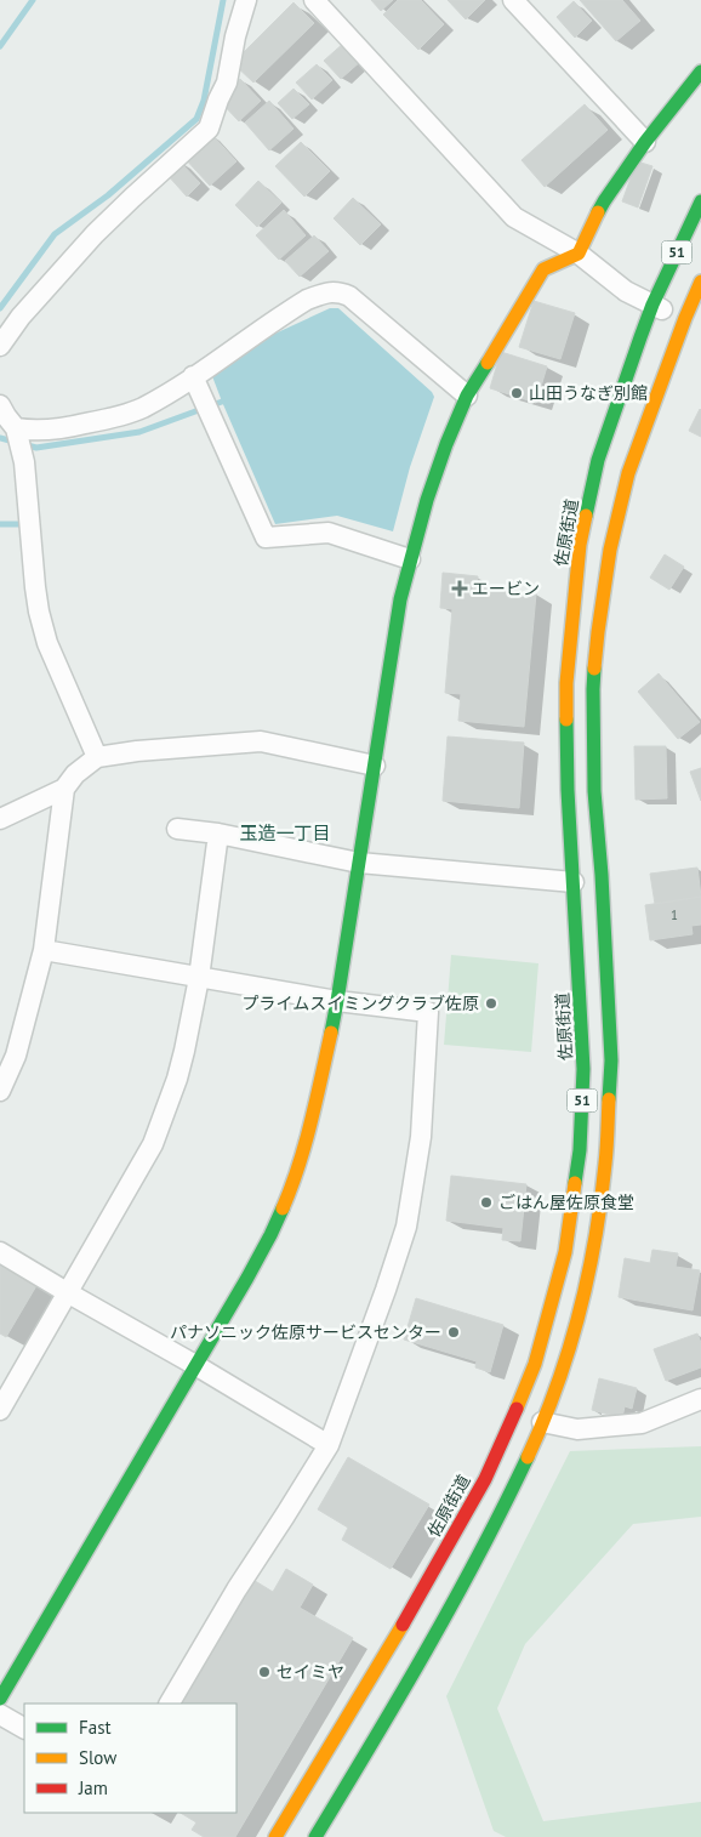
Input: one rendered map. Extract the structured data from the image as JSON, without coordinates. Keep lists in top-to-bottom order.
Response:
{
  "streets": {
    "main road": ["51", "佐原街道"]
  },
  "districts": ["玉造一丁目"],
  "places": {
    "other": [
      "山田うなぎ別館",
      "プライムスイミングクラブ佐原",
      "ごはん屋佐原食堂",
      "パナソニック佐原サービスセンター",
      "セイミヤ"
    ],
    "health": ["エービン"]
  },
  "house_numbers": ["1"],
  "legend": ["Fast", "Slow", "Jam"]
}
